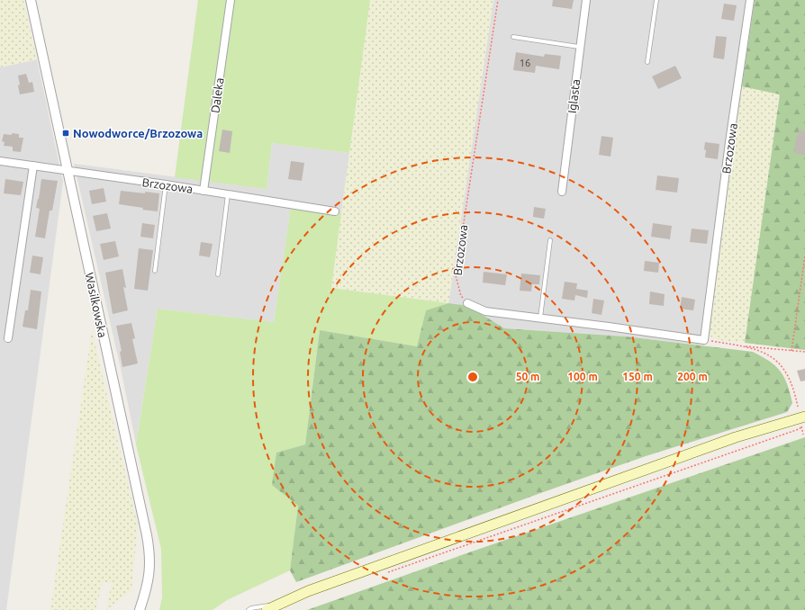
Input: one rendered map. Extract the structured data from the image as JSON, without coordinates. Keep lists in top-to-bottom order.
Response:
{
  "streets": {
    "street": [
      "Daleka",
      "Iglasta",
      "Brzozowa",
      "Wasilkowska"
    ]
  },
  "crossings": [
    ["Daleka", "Brzozowa"],
    ["Brzozowa", "Wasilkowska"]
  ],
  "places": {
    "transit": ["Nowodworce/Brzozowa"]
  },
  "house_numbers": ["16"],
  "rings": [
    "50 m",
    "100 m",
    "150 m",
    "200 m"
  ]
}
